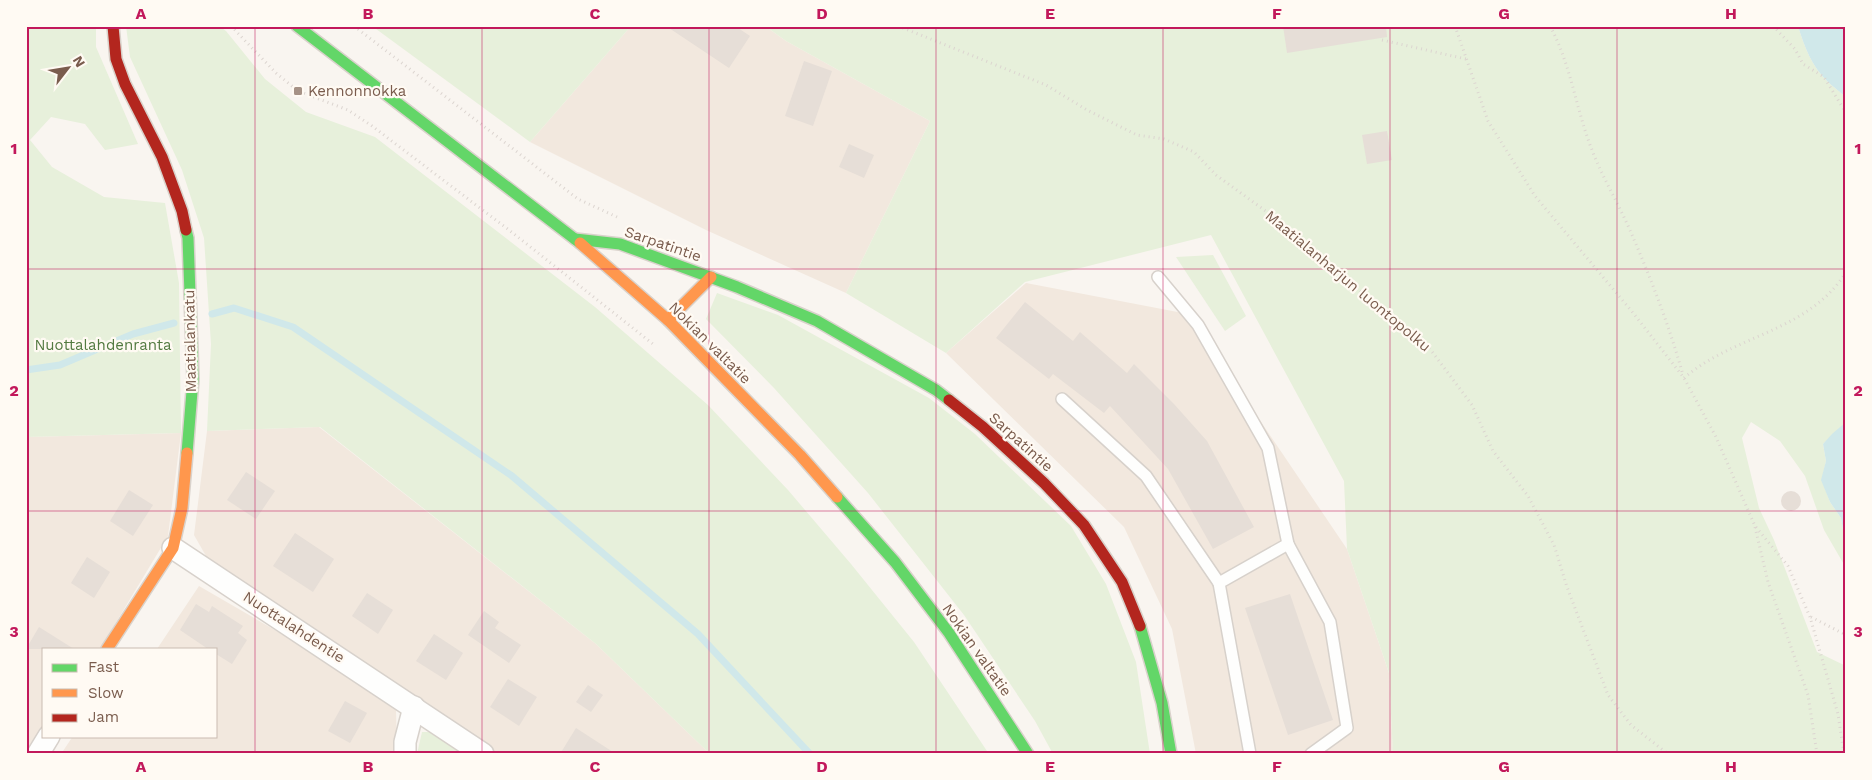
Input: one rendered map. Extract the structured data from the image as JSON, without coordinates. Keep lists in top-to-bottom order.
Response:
{
  "streets": {
    "main road": ["Sarpatintie", "Maatialankatu", "Nokian valtatie"],
    "street": ["Nuottalahdentie"],
    "path": ["Maatialanharjun luontopolku"]
  },
  "crossings": [
    ["Sarpatintie", "Nokian valtatie"],
    ["Maatialankatu", "Nuottalahdentie"]
  ],
  "parks": ["Nuottalahdenranta"],
  "places": {
    "transit": ["Kennonnokka"]
  },
  "legend": ["Fast", "Slow", "Jam"],
  "north": "top right",
  "grid": {
    "columns": [
      "A",
      "B",
      "C",
      "D",
      "E",
      "F",
      "G",
      "H"
    ],
    "rows": ["1", "2", "3"]
  }
}
